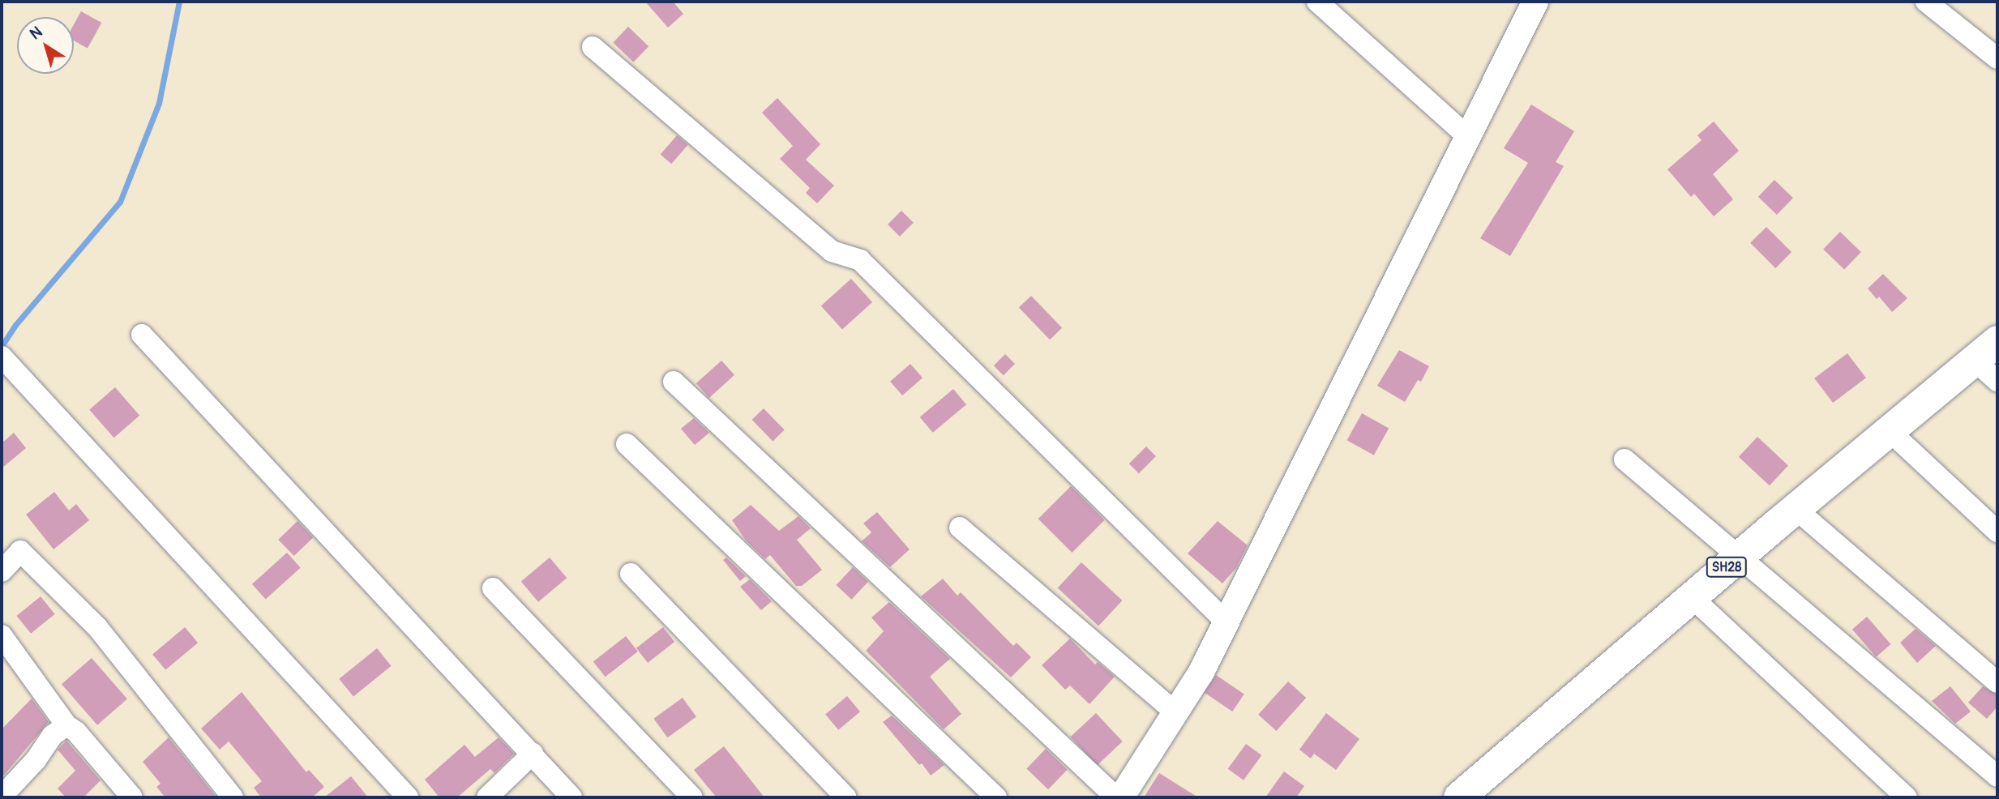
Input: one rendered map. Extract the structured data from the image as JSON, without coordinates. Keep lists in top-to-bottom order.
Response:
{
  "streets": {
    "main road": ["SH28"]
  },
  "north": "top left"
}
